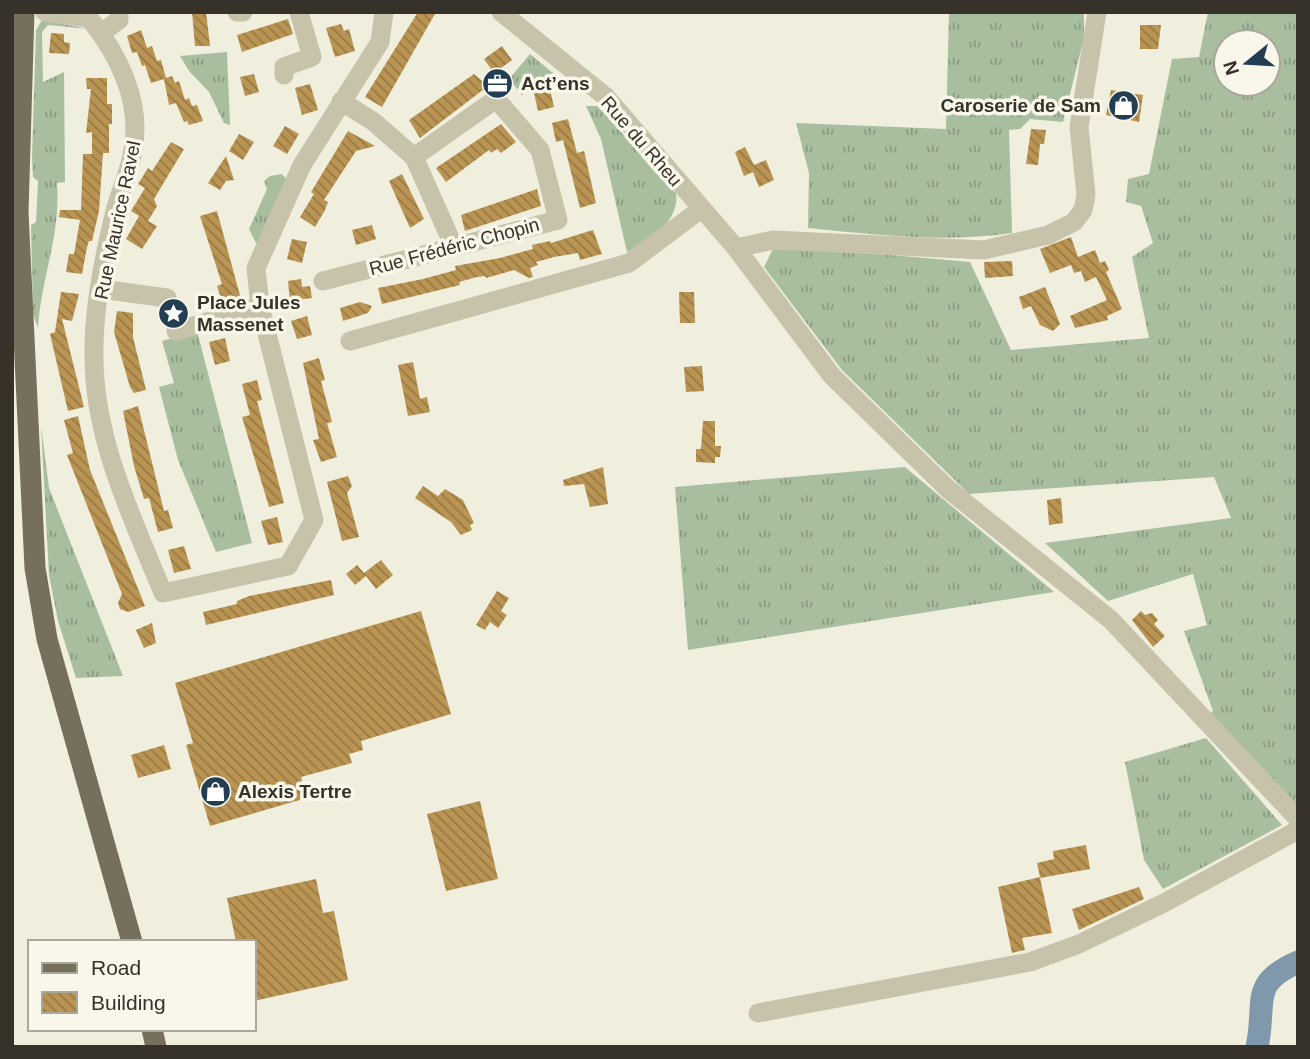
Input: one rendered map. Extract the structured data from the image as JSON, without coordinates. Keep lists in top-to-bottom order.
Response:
{
  "streets": {
    "street": ["Rue du Rheu", "Rue Maurice Ravel", "Rue Frédéric Chopin"]
  },
  "places": {
    "office": ["Act’ens"],
    "shop": ["Caroserie de Sam", "Alexis Tertre"],
    "place": ["Place Jules Massenet"]
  },
  "legend": ["Road", "Building"],
  "north": "left"
}
